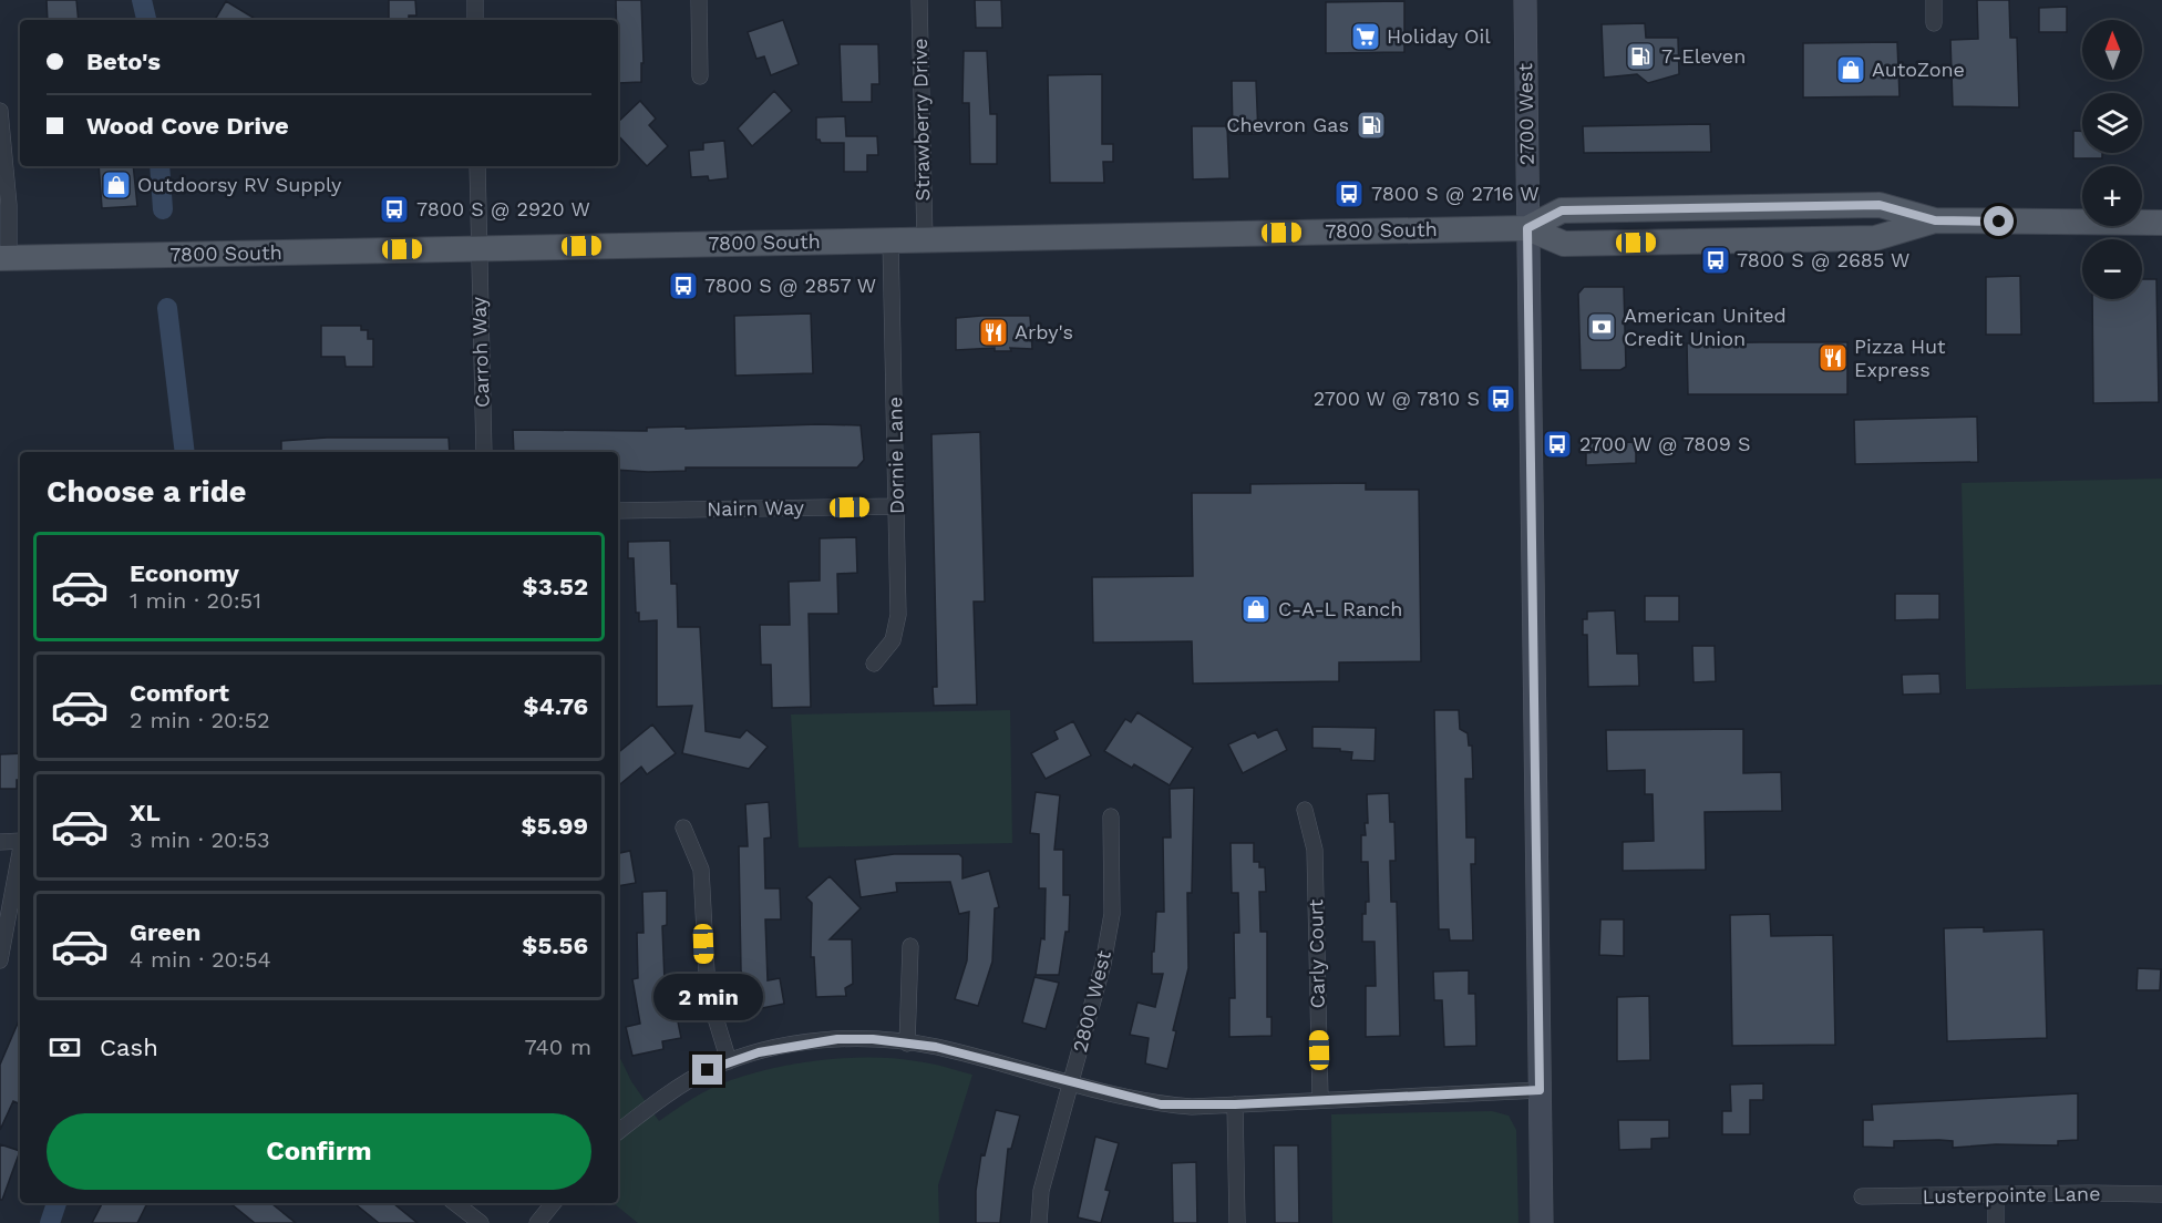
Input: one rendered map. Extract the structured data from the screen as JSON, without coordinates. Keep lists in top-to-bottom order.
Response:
{
  "streets": {
    "main road": ["2700 West", "7800 South"],
    "street": [
      "Strawberry Drive",
      "Carroh Way",
      "Dornie Lane",
      "Nairn Way",
      "Carly Court",
      "2800 West",
      "Lusterpointe Lane"
    ]
  },
  "crossings": [
    ["2700 West", "7800 South"],
    ["Strawberry Drive", "7800 South"],
    ["7800 South", "Carroh Way"],
    ["7800 South", "Dornie Lane"],
    ["Dornie Lane", "Nairn Way"]
  ],
  "places": {
    "supermarket": ["Holiday Oil"],
    "fuel station": ["7-Eleven", "Chevron Gas"],
    "shop": ["AutoZone", "Outdoorsy RV Supply", "C-A-L Ranch"],
    "bus stop": [
      "7800 S @ 2716 W",
      "7800 S @ 2920 W",
      "7800 S @ 2685 W",
      "7800 S @ 2857 W",
      "2700 W @ 7810 S",
      "2700 W @ 7809 S"
    ],
    "bank": ["American United Credit Union"],
    "restaurant": ["Arby's", "Pizza Hut Express"]
  },
  "north": "top",
  "page": {
    "map_buttons": ["+", "−"],
    "banner": ["Beto's", "Wood Cove Drive"],
    "heading": "Choose a ride",
    "list": [
      {
        "name": "Economy",
        "note": "1 min · 20:51",
        "value": "$3.52"
      },
      {
        "name": "Comfort",
        "note": "2 min · 20:52",
        "value": "$4.76"
      },
      {
        "name": "XL",
        "note": "3 min · 20:53",
        "value": "$5.99"
      },
      {
        "name": "Green",
        "note": "4 min · 20:54",
        "value": "$5.56"
      }
    ],
    "bubble": "2 min",
    "pay": ["Cash", "740 m"],
    "buttons": "Confirm"
  }
}
